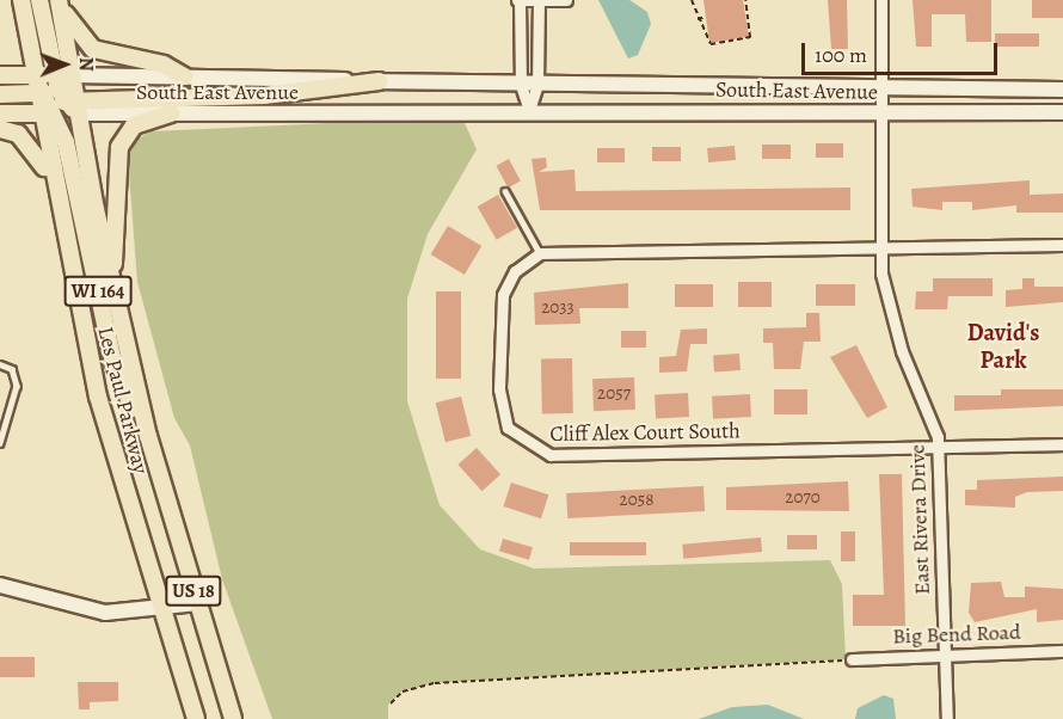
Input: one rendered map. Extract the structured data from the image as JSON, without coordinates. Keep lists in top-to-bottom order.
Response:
{
  "streets": {
    "main road": [
      "South East Avenue",
      "WI 164",
      "Les Paul Parkway",
      "US 18"
    ],
    "street": ["Cliff Alex Court South", "East Rivera Drive", "Big Bend Road"]
  },
  "crossings": [
    ["South East Avenue", "WI 164"],
    ["South East Avenue", "Les Paul Parkway"],
    ["South East Avenue", "East Rivera Drive"],
    ["WI 164", "Les Paul Parkway"],
    ["Cliff Alex Court South", "East Rivera Drive"],
    ["East Rivera Drive", "Big Bend Road"]
  ],
  "districts": ["David's Park"],
  "house_numbers": [
    "2033",
    "2057",
    "2070",
    "2058"
  ],
  "scale_bar": "100 m",
  "north": "right"
}
